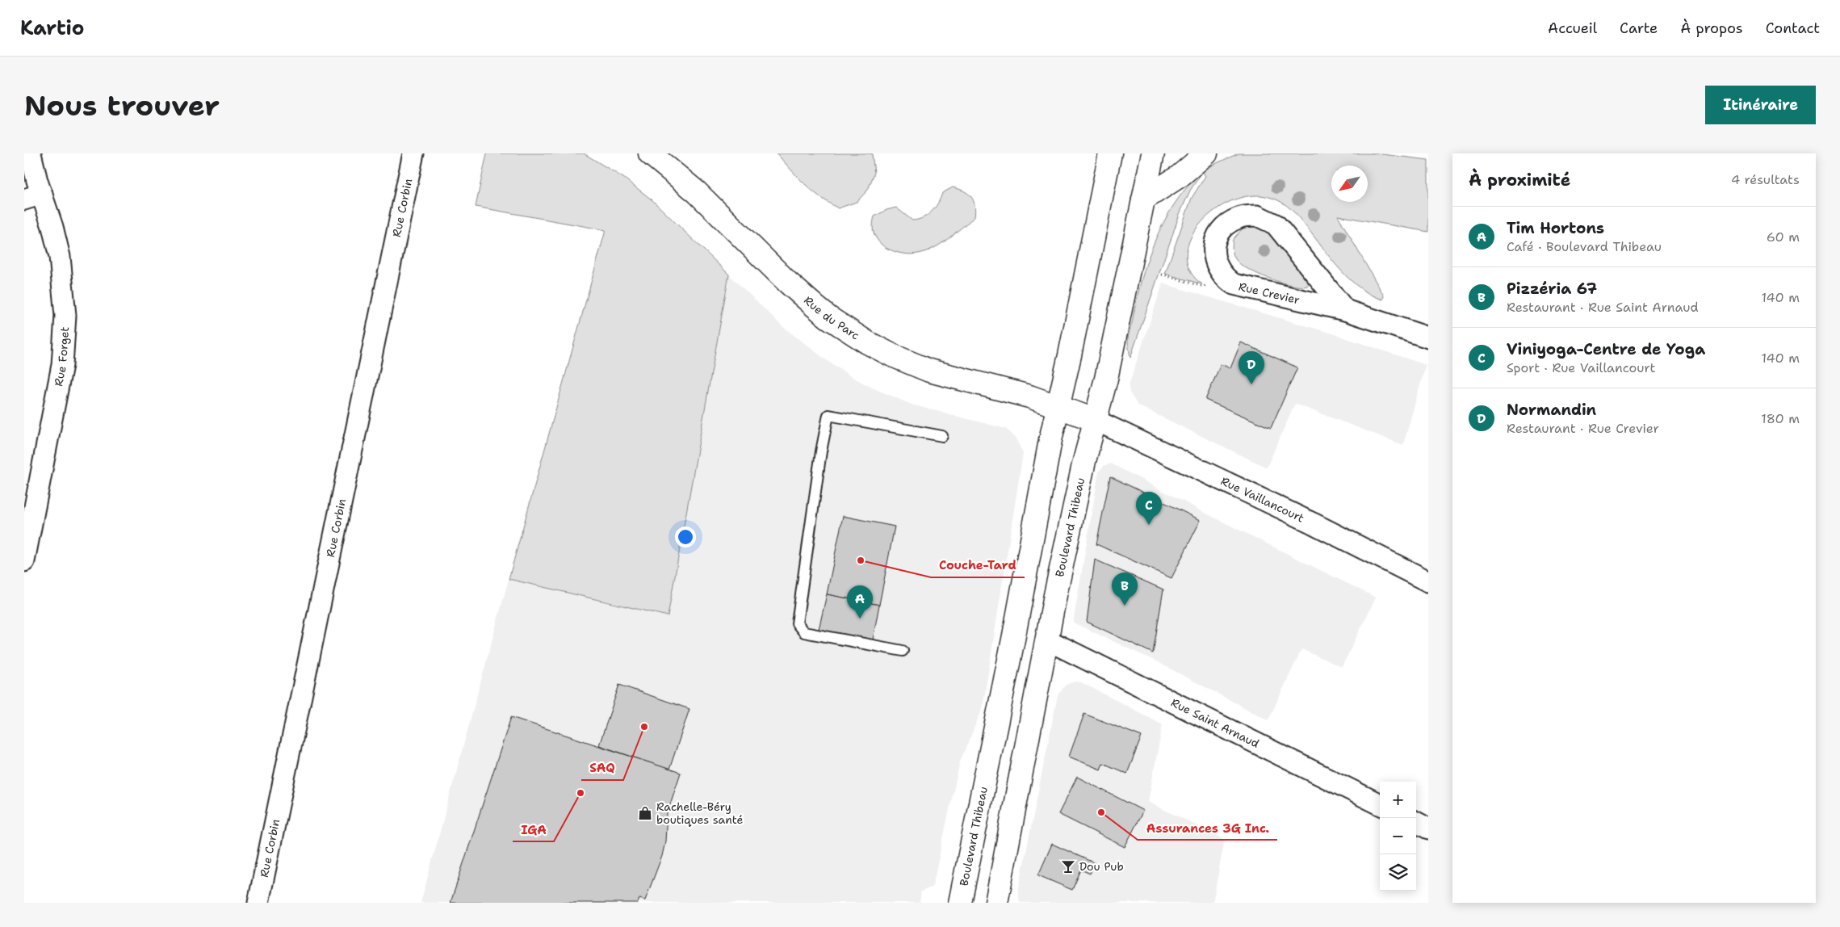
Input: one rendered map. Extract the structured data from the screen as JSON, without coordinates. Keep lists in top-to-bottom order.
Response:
{
  "streets": {
    "main road": ["Rue du Parc", "Boulevard Thibeau"],
    "street": [
      "Rue Corbin",
      "Rue Crevier",
      "Rue Forget",
      "Rue Vaillancourt",
      "Rue Saint Arnaud"
    ]
  },
  "crossings": [
    ["Rue du Parc", "Rue Vaillancourt"],
    ["Rue du Parc", "Boulevard Thibeau"],
    ["Rue Vaillancourt", "Boulevard Thibeau"],
    ["Boulevard Thibeau", "Rue Saint Arnaud"]
  ],
  "places": {
    "other": [
      "Couche-Tard",
      "SAQ",
      "IGA",
      "Assurances 3G Inc."
    ],
    "shop": ["Rachelle-Béry boutiques santé"],
    "bar": ["Dou Pub"]
  },
  "north": "bottom left",
  "page": {
    "header": "Kartio",
    "nav": [
      "Accueil",
      "Carte",
      "À propos",
      "Contact"
    ],
    "buttons": "Itinéraire",
    "title": "Nous trouver",
    "heading": ["À proximité", "4 résultats"],
    "list": [
      {
        "mark": "A",
        "name": "Tim Hortons",
        "note": "Café · Boulevard Thibeau",
        "value": "60 m"
      },
      {
        "mark": "B",
        "name": "Pizzéria 67",
        "note": "Restaurant · Rue Saint Arnaud",
        "value": "140 m"
      },
      {
        "mark": "C",
        "name": "Viniyoga-Centre de Yoga",
        "note": "Sport · Rue Vaillancourt",
        "value": "140 m"
      },
      {
        "mark": "D",
        "name": "Normandin",
        "note": "Restaurant · Rue Crevier",
        "value": "180 m"
      }
    ],
    "pins": [
      "D",
      "C",
      "B",
      "A"
    ],
    "map_buttons": ["+", "−"]
  }
}
